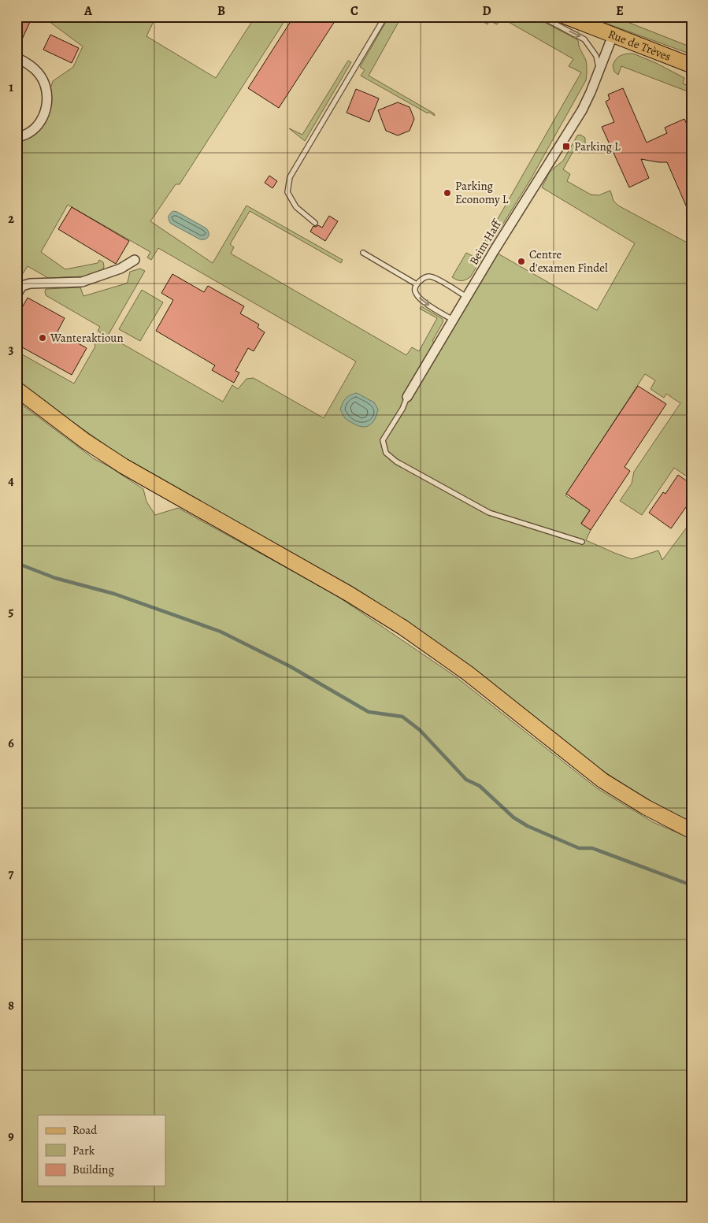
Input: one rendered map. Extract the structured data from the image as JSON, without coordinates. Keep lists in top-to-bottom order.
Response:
{
  "streets": {
    "main road": ["Rue de Trèves"],
    "street": ["Beim Haff"]
  },
  "crossings": [
    ["Rue de Trèves", "Beim Haff"]
  ],
  "places": {
    "transit": ["Parking L"],
    "other": ["Parking Economy L", "Centre d'examen Findel", "Wanteraktioun"]
  },
  "legend": ["Road", "Park", "Building"],
  "grid": {
    "columns": [
      "A",
      "B",
      "C",
      "D",
      "E"
    ],
    "rows": [
      "1",
      "2",
      "3",
      "4",
      "5",
      "6",
      "7",
      "8",
      "9"
    ]
  }
}
